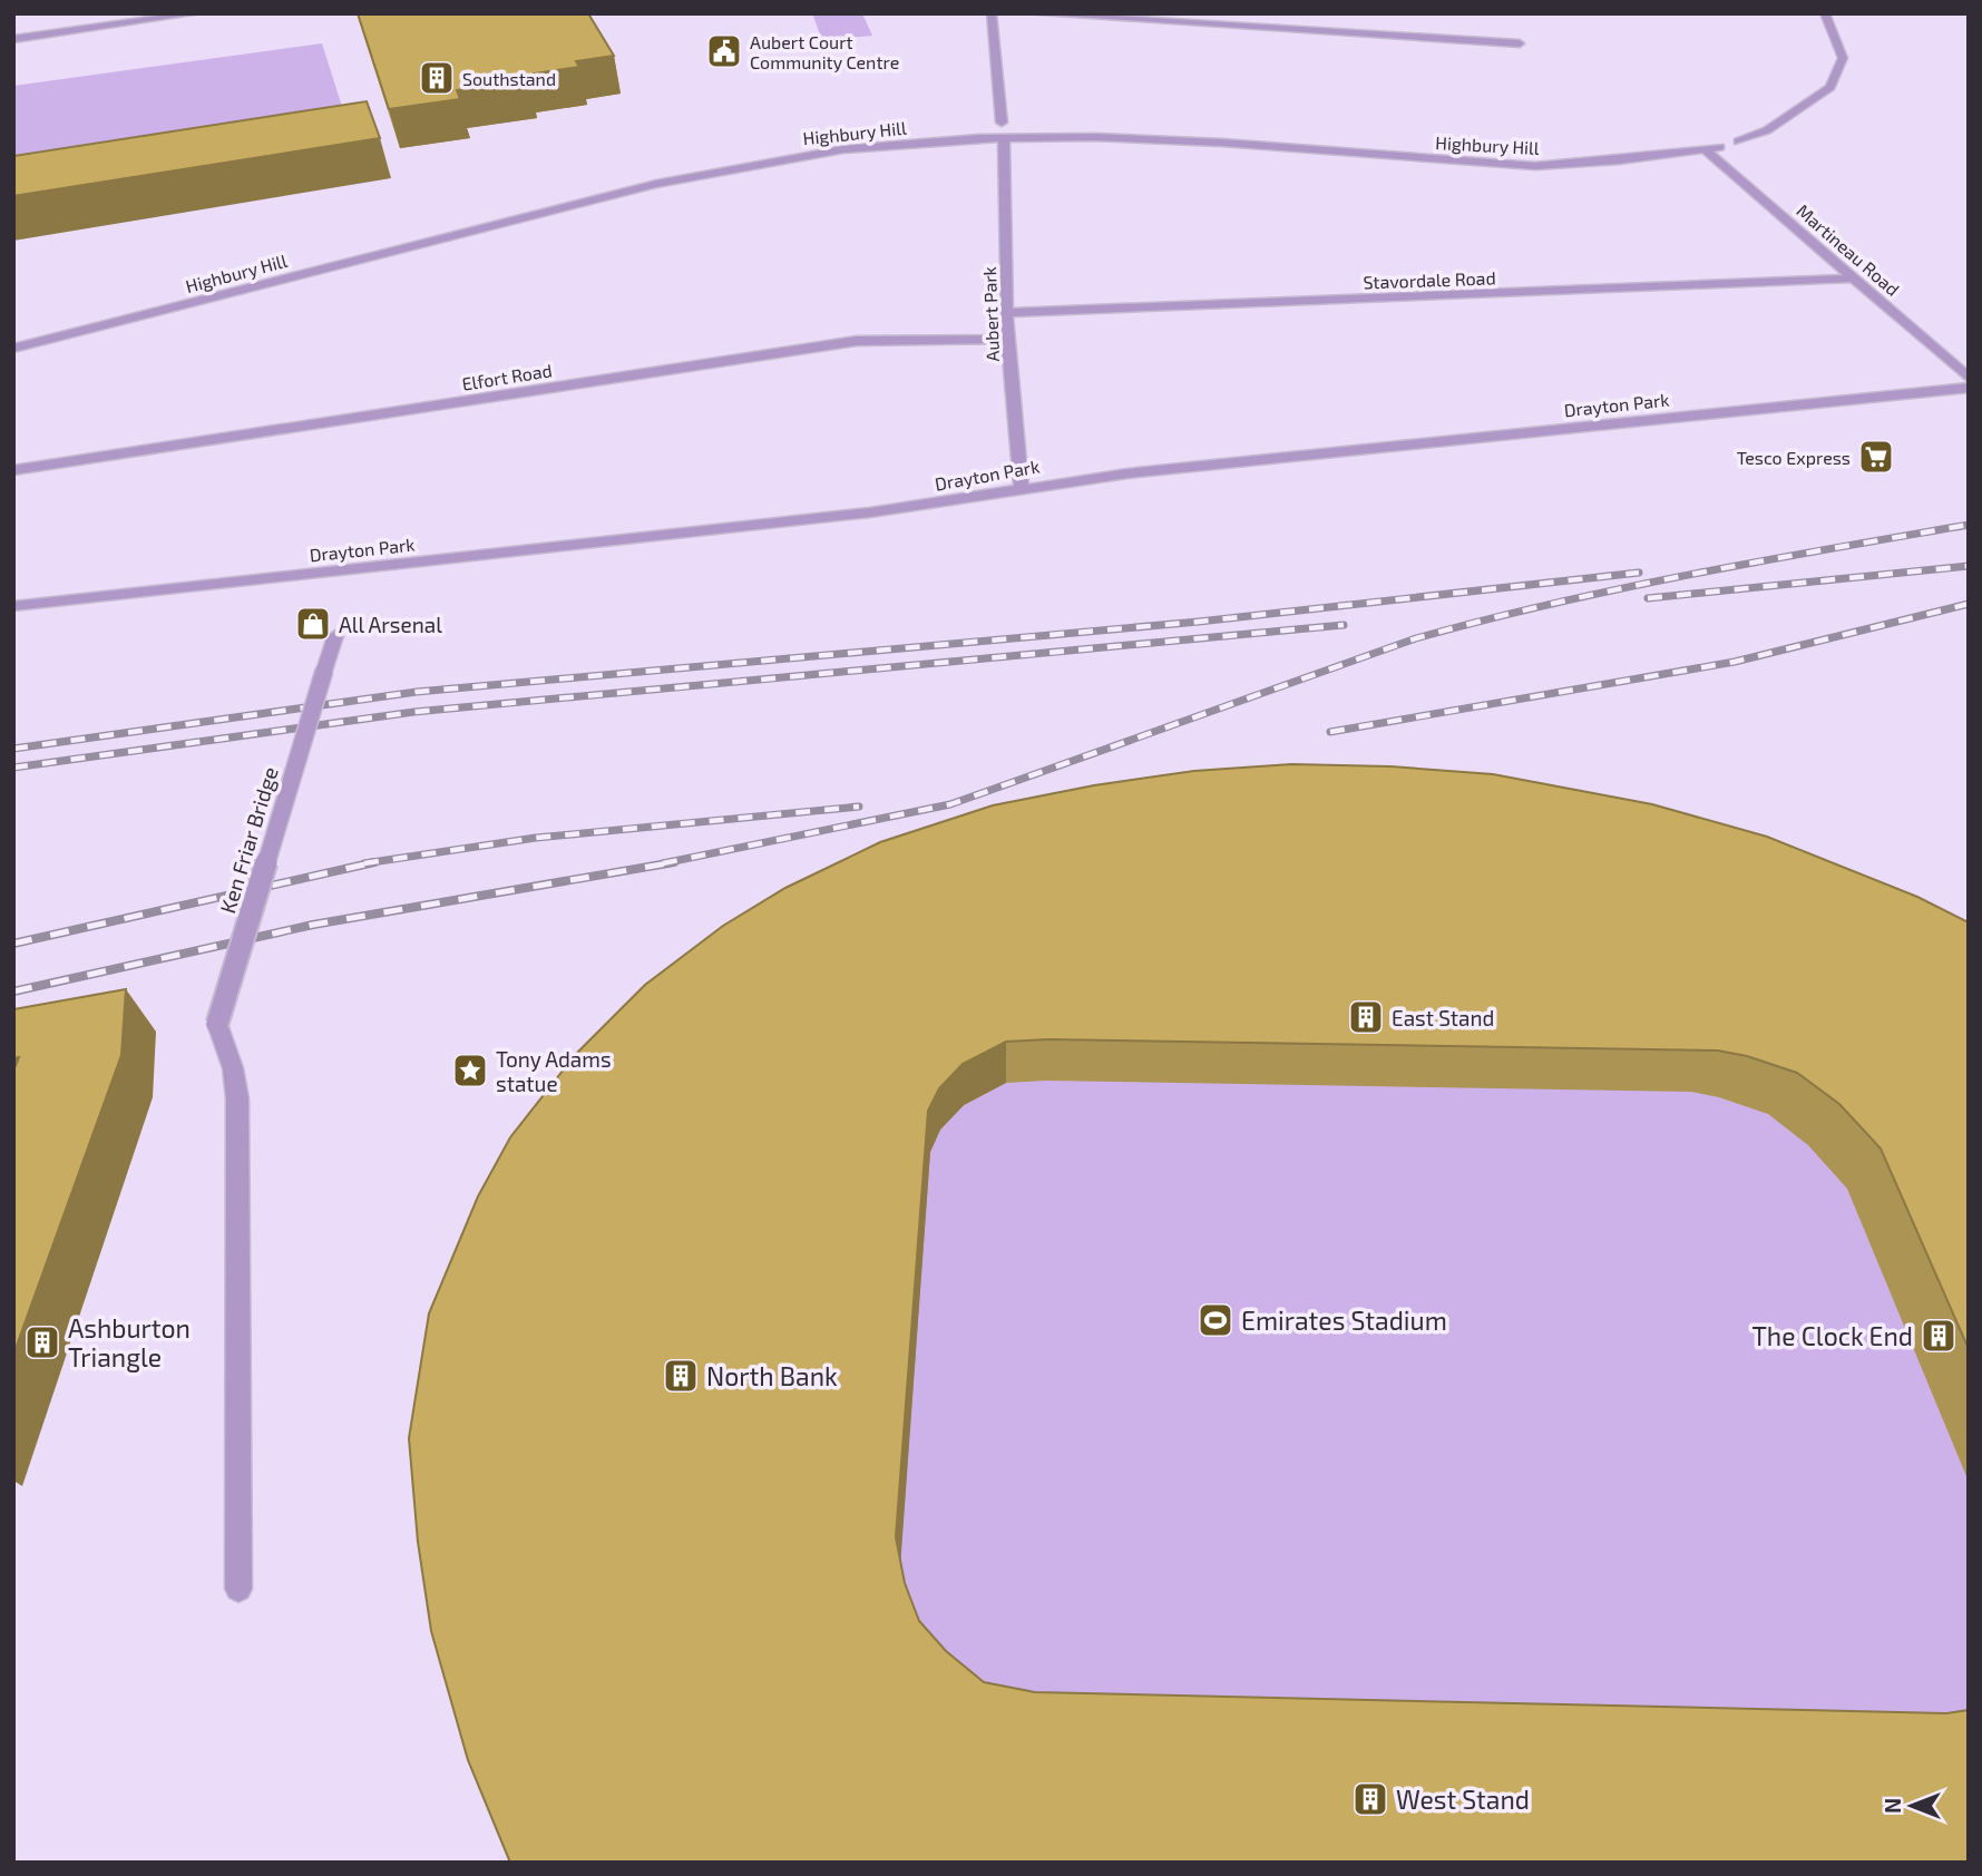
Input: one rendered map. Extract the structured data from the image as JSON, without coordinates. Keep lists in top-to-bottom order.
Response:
{
  "streets": {
    "street": [
      "Highbury Hill",
      "Martineau Road",
      "Stavordale Road",
      "Aubert Park",
      "Elfort Road",
      "Drayton Park",
      "Ken Friar Bridge"
    ]
  },
  "crossings": [
    ["Highbury Hill", "Martineau Road"],
    ["Highbury Hill", "Aubert Park"],
    ["Martineau Road", "Stavordale Road"],
    ["Stavordale Road", "Aubert Park"],
    ["Aubert Park", "Elfort Road"],
    ["Aubert Park", "Drayton Park"]
  ],
  "places": {
    "public building": ["Aubert Court Community Centre"],
    "building": [
      "Southstand",
      "East Stand",
      "The Clock End",
      "Ashburton Triangle",
      "North Bank",
      "West Stand"
    ],
    "supermarket": ["Tesco Express"],
    "shop": ["All Arsenal"],
    "place": ["Tony Adams statue"],
    "sports": ["Emirates Stadium"]
  },
  "north": "left"
}
